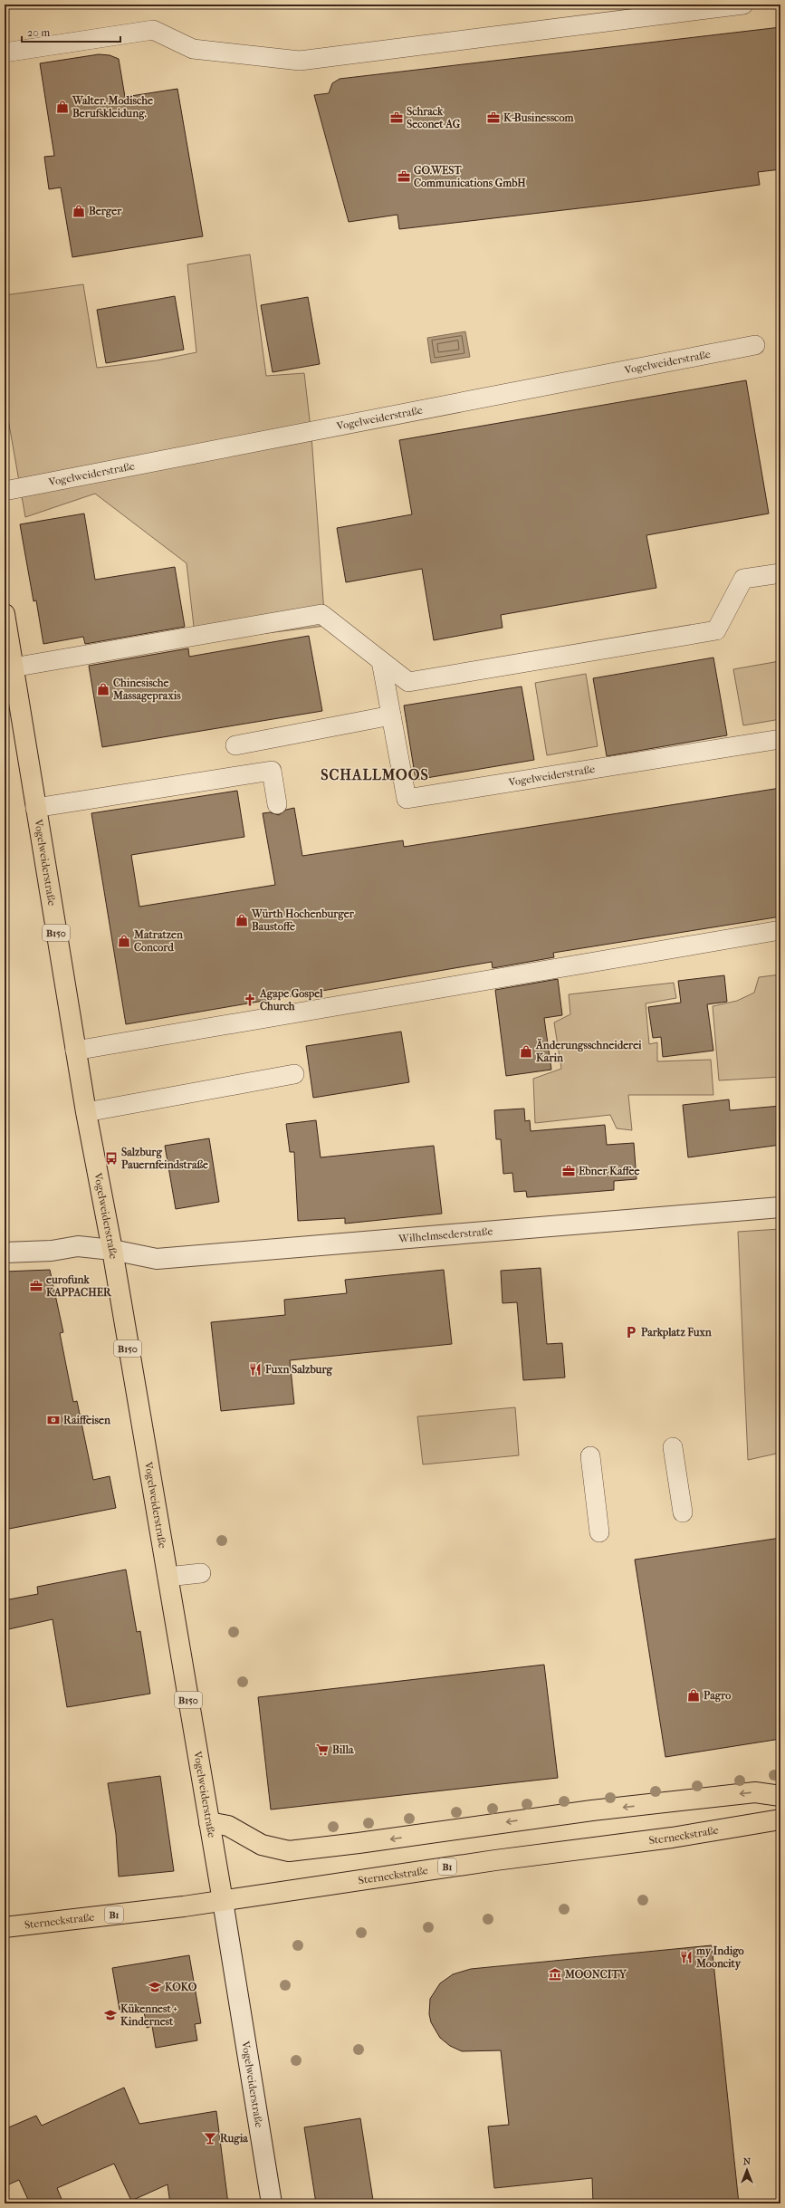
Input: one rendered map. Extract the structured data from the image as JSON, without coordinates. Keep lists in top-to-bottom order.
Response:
{
  "streets": {
    "main road": [
      "Vogelweiderstraße",
      "B150",
      "Sterneckstraße",
      "B1"
    ],
    "street": ["Wilhelmsederstraße"]
  },
  "crossings": [
    ["Vogelweiderstraße", "Wilhelmsederstraße"],
    ["Vogelweiderstraße", "Sterneckstraße"]
  ],
  "districts": ["SCHALLMOOS"],
  "places": {
    "shop": [
      "Walter. Modische Berufskleidung.",
      "Berger",
      "Chinesische Massagepraxis",
      "Würth Hochenburger Baustoffe",
      "Matratzen Concord",
      "Änderungsschneiderei Karin",
      "Pagro"
    ],
    "office": [
      "Schrack Seconet AG",
      "K-Businesscom",
      "GO.WEST Communications GmbH",
      "Ebner Kaffee",
      "eurofunk KAPPACHER"
    ],
    "church": ["Agape Gospel Church"],
    "bus stop": ["Salzburg Pauernfeindstraße"],
    "parking": ["Parkplatz Fuxn"],
    "restaurant": ["Fuxn Salzburg", "my Indigo Mooncity"],
    "bank": ["Raiffeisen"],
    "supermarket": ["Billa"],
    "museum": ["MOONCITY"],
    "school or university": ["KOKO", "Kükennest + Kindernest"],
    "bar": ["Rugia"]
  },
  "scale_bar": "20 m",
  "north": "top"
}
